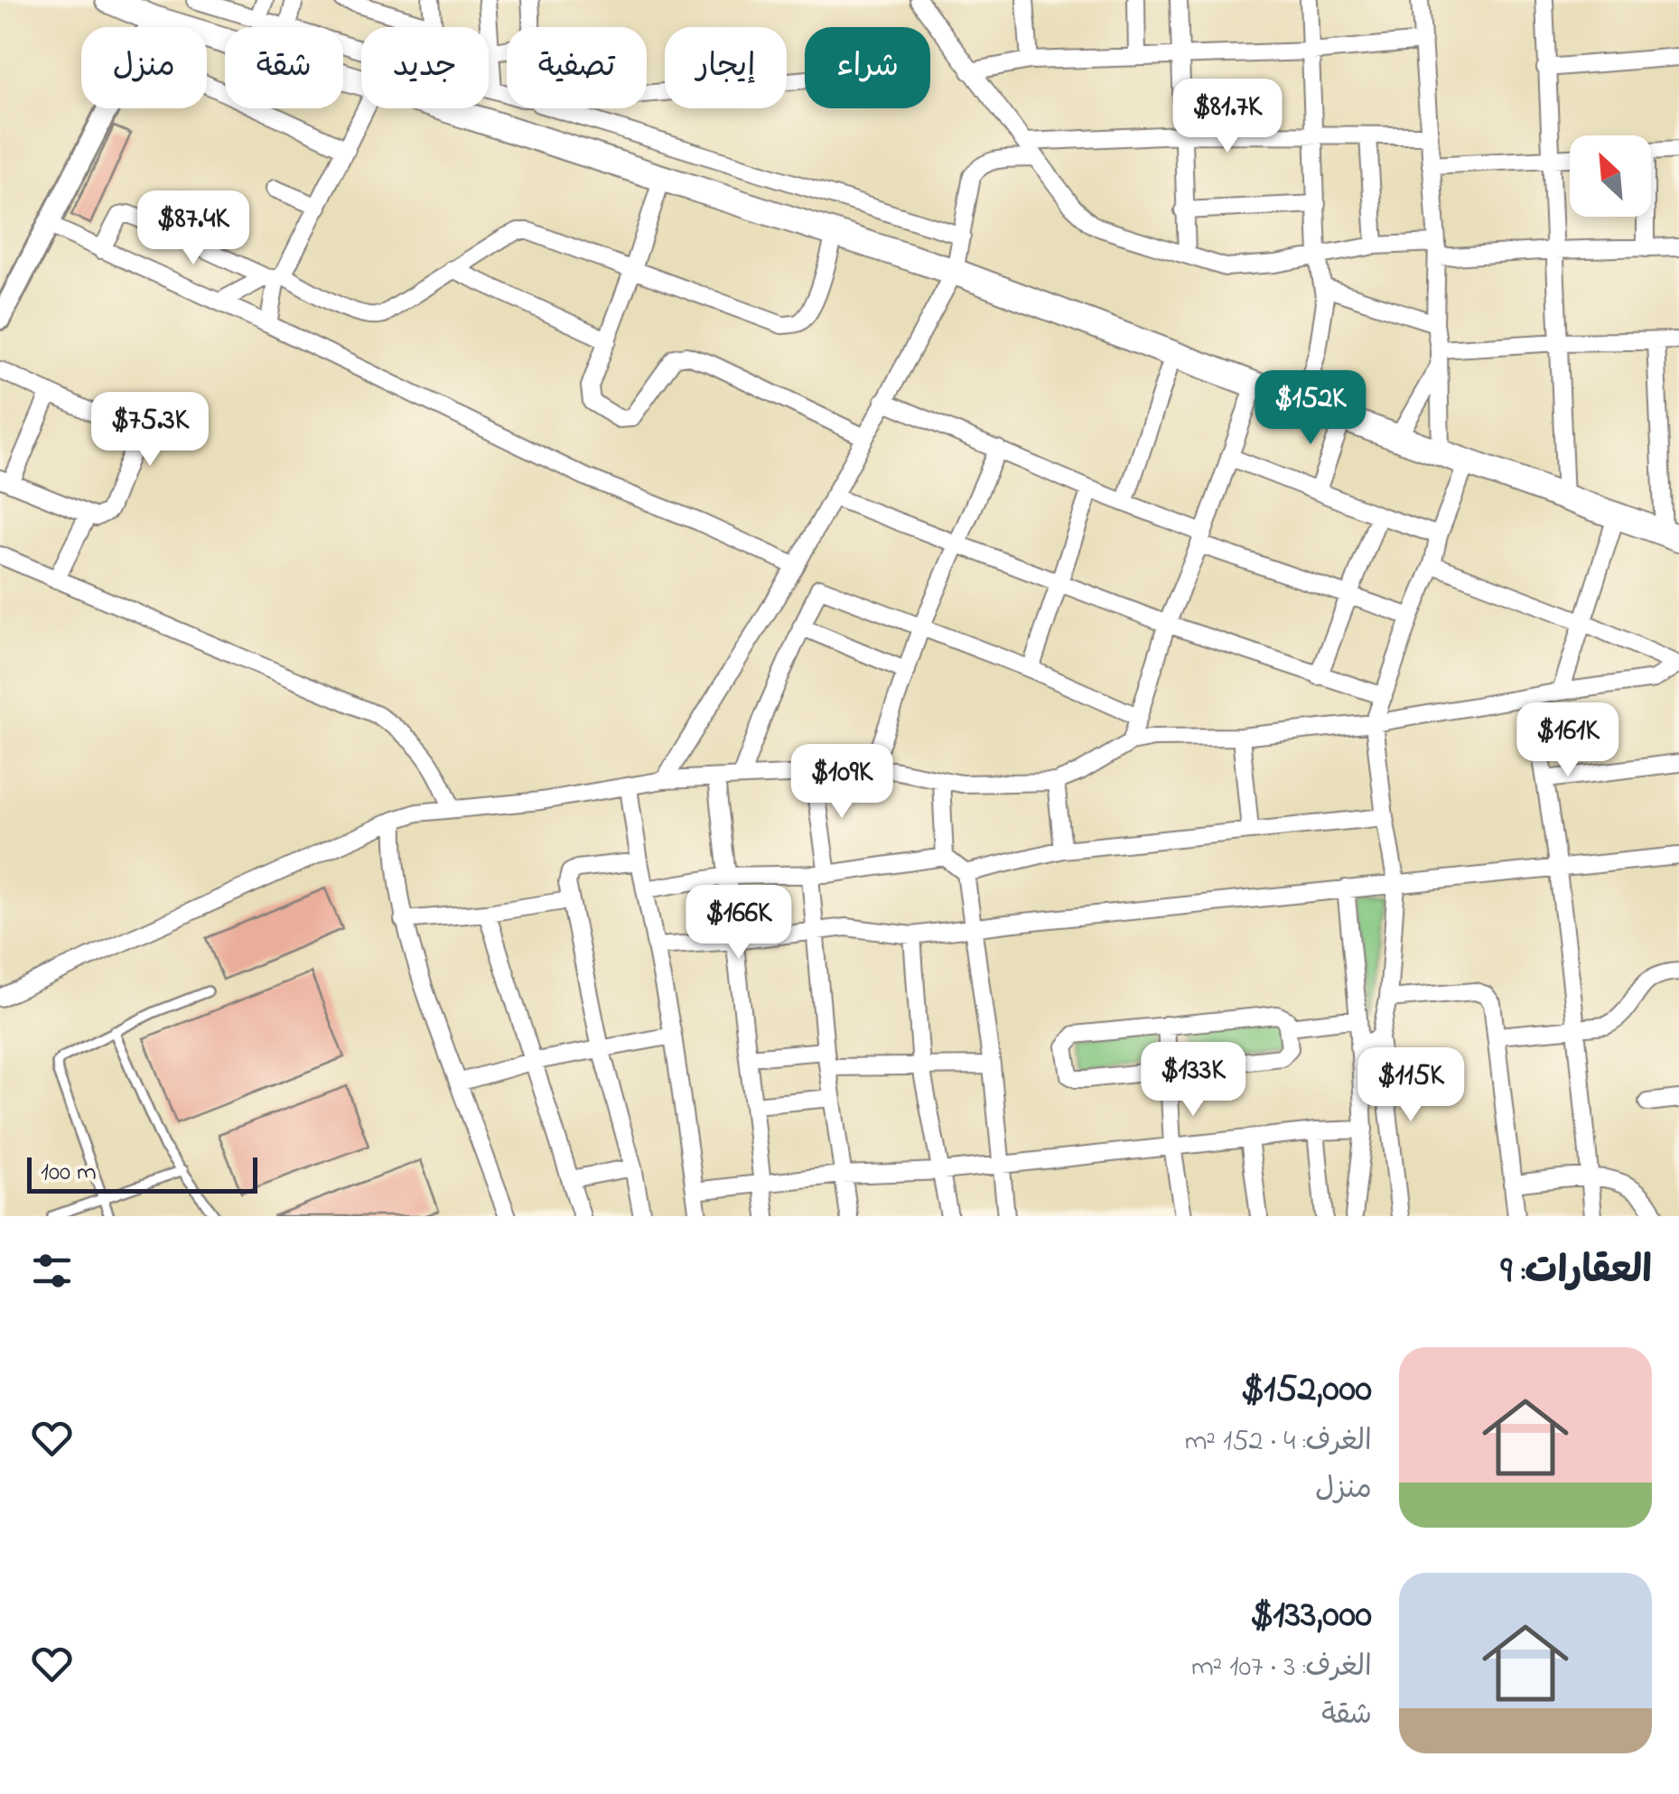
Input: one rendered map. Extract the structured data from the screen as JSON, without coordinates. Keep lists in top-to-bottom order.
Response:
{
  "scale_bar": "100 m",
  "north": "top left",
  "page": {
    "chip": [
      "شراء",
      "إيجار",
      "تصفية",
      "جديد",
      "شقة",
      "منزل"
    ],
    "price": [
      "$81.7K",
      "$87.4K",
      "$152K",
      "$75.3K",
      "$161K",
      "$109K",
      "$166K",
      "$133K",
      "$115K"
    ],
    "scale": "100 m",
    "heading": "العقارات: 9",
    "list": [
      {
        "name": "$152,000",
        "note": "الغرف: 4 · 152 m² · منزل"
      },
      {
        "name": "$133,000",
        "note": "الغرف: 3 · 107 m² · شقة"
      }
    ]
  }
}
